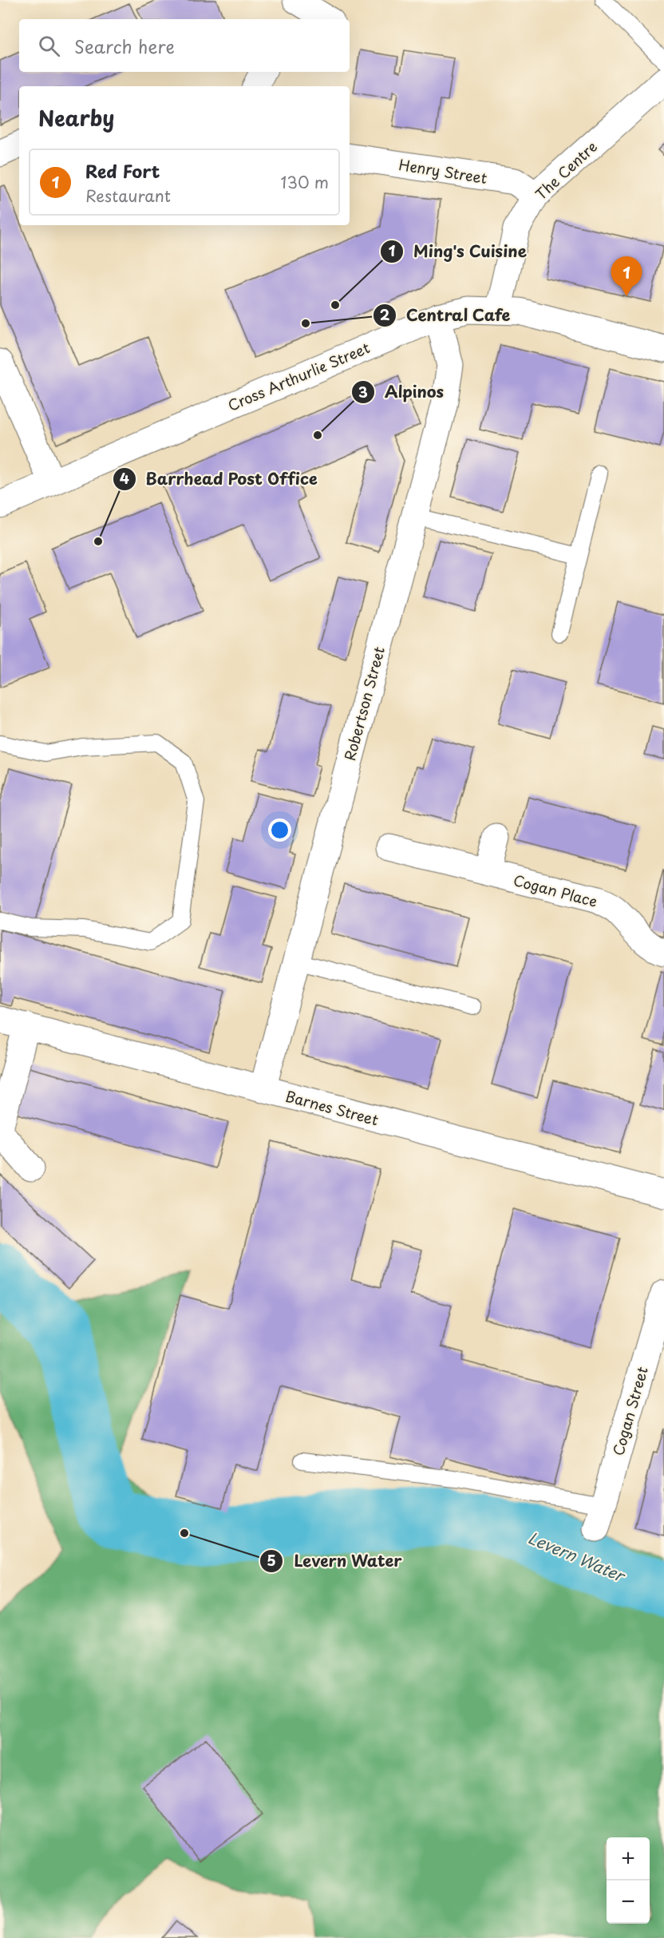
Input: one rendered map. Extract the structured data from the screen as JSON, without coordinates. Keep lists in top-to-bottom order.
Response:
{
  "streets": {
    "street": [
      "The Centre",
      "Henry Street",
      "Cross Arthurlie Street",
      "Robertson Street",
      "Cogan Place",
      "Barnes Street",
      "Cogan Street"
    ]
  },
  "crossings": [
    ["The Centre", "Henry Street"],
    ["The Centre", "Cross Arthurlie Street"],
    ["Cross Arthurlie Street", "Robertson Street"],
    ["Robertson Street", "Barnes Street"]
  ],
  "water": ["Levern Water"],
  "places": [
    "Ming's Cuisine",
    "Central Cafe",
    "Alpinos",
    "Barrhead Post Office",
    "Levern Water"
  ],
  "page": {
    "search": "Search here",
    "heading": "Nearby",
    "list": [
      {
        "mark": "1",
        "name": "Red Fort",
        "note": "Restaurant",
        "value": "130 m"
      }
    ],
    "pins": "1",
    "map_buttons": ["+", "−"]
  }
}
